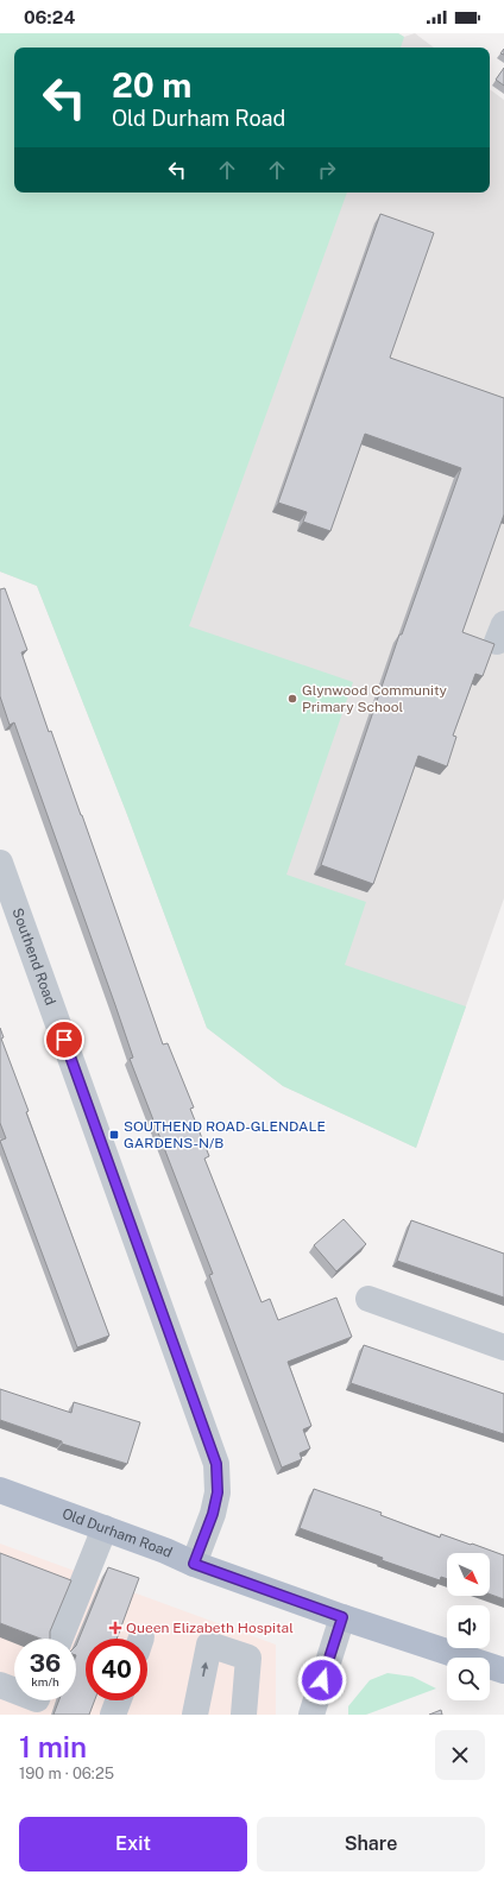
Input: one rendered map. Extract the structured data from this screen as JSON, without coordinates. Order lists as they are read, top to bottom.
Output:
{
  "streets": {
    "main road": ["Old Durham Road"],
    "street": ["Southend Road"]
  },
  "crossings": [
    ["Southend Road", "Old Durham Road"]
  ],
  "places": {
    "other": ["Glynwood Community Primary School"],
    "transit": ["SOUTHEND ROAD-GLENDALE GARDENS-N/B"],
    "health": ["Queen Elizabeth Hospital"]
  },
  "north": "bottom right",
  "page": {
    "status": "06:24",
    "turn": ["20 m", "Old Durham Road"],
    "speed": "36 km/h",
    "limit": "40",
    "heading": ["1 min", "190 m · 06:25"],
    "buttons": ["Exit", "Share"]
  }
}
